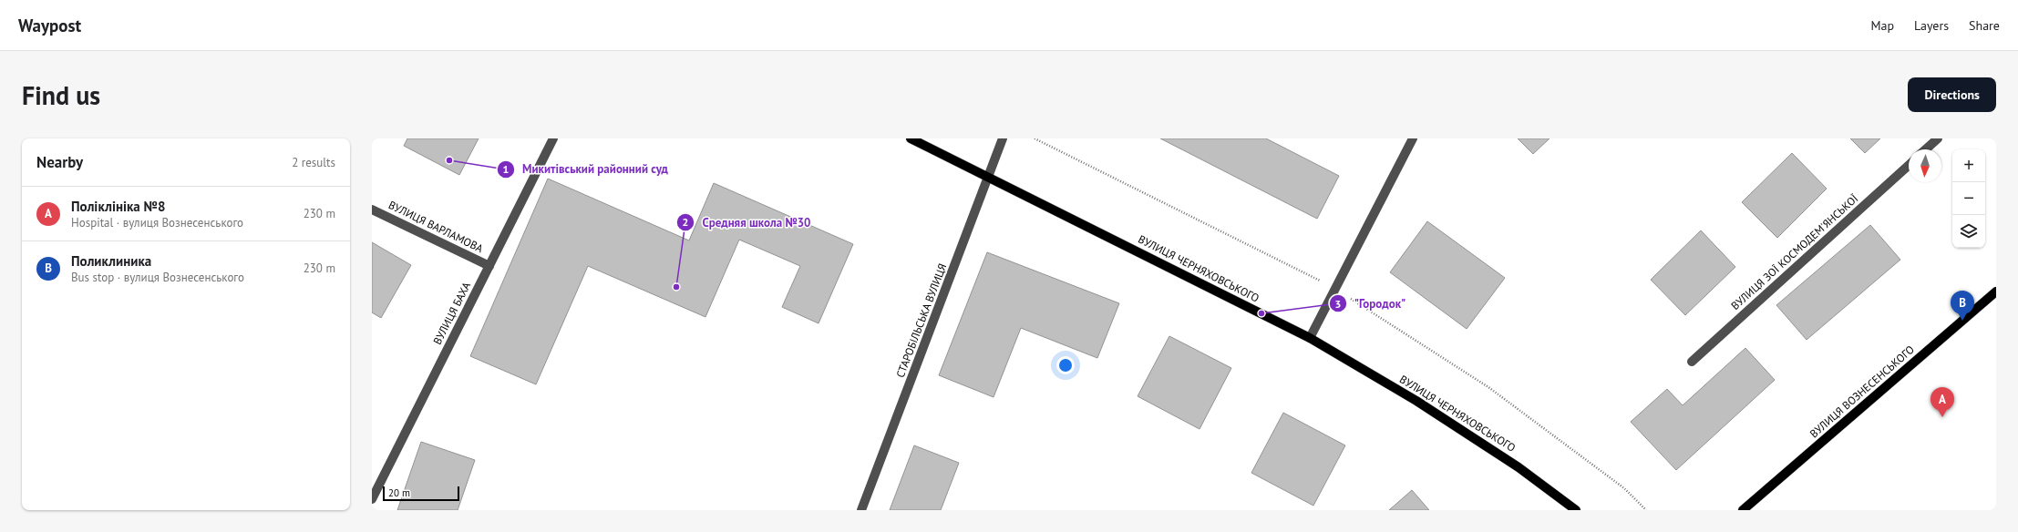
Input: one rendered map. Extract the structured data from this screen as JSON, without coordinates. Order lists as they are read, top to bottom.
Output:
{
  "streets": {
    "main road": ["ВУЛИЦЯ ЧЕРНЯХОВСЬКОГО", "ВУЛИЦЯ ВОЗНЕСЕНСЬКОГО"],
    "street": [
      "ВУЛИЦЯ ВАРЛАМОВА",
      "ВУЛИЦЯ ЗОЇ КОСМОДЕМ'ЯНСЬКОЇ",
      "ВУЛИЦЯ БАХА",
      "СТАРОБІЛЬСЬКА ВУЛИЦЯ"
    ]
  },
  "crossings": [
    ["ВУЛИЦЯ ВАРЛАМОВА", "ВУЛИЦЯ БАХА"],
    ["ВУЛИЦЯ ЧЕРНЯХОВСЬКОГО", "СТАРОБІЛЬСЬКА ВУЛИЦЯ"]
  ],
  "places": ["Микитівський районний суд", "Средняя школа №30", "\"Городок\""],
  "scale_bar": "20 m",
  "north": "bottom",
  "page": {
    "header": "Waypost",
    "nav": ["Map", "Layers", "Share"],
    "buttons": "Directions",
    "title": "Find us",
    "heading": ["Nearby", "2 results"],
    "map_buttons": ["+", "−"],
    "list": [
      {
        "mark": "A",
        "name": "Поліклініка №8",
        "note": "Hospital · вулиця Вознесенського",
        "value": "230 m"
      },
      {
        "mark": "B",
        "name": "Поликлиника",
        "note": "Bus stop · вулиця Вознесенського",
        "value": "230 m"
      }
    ],
    "pins": ["B", "A"],
    "scale": "20 m"
  }
}
